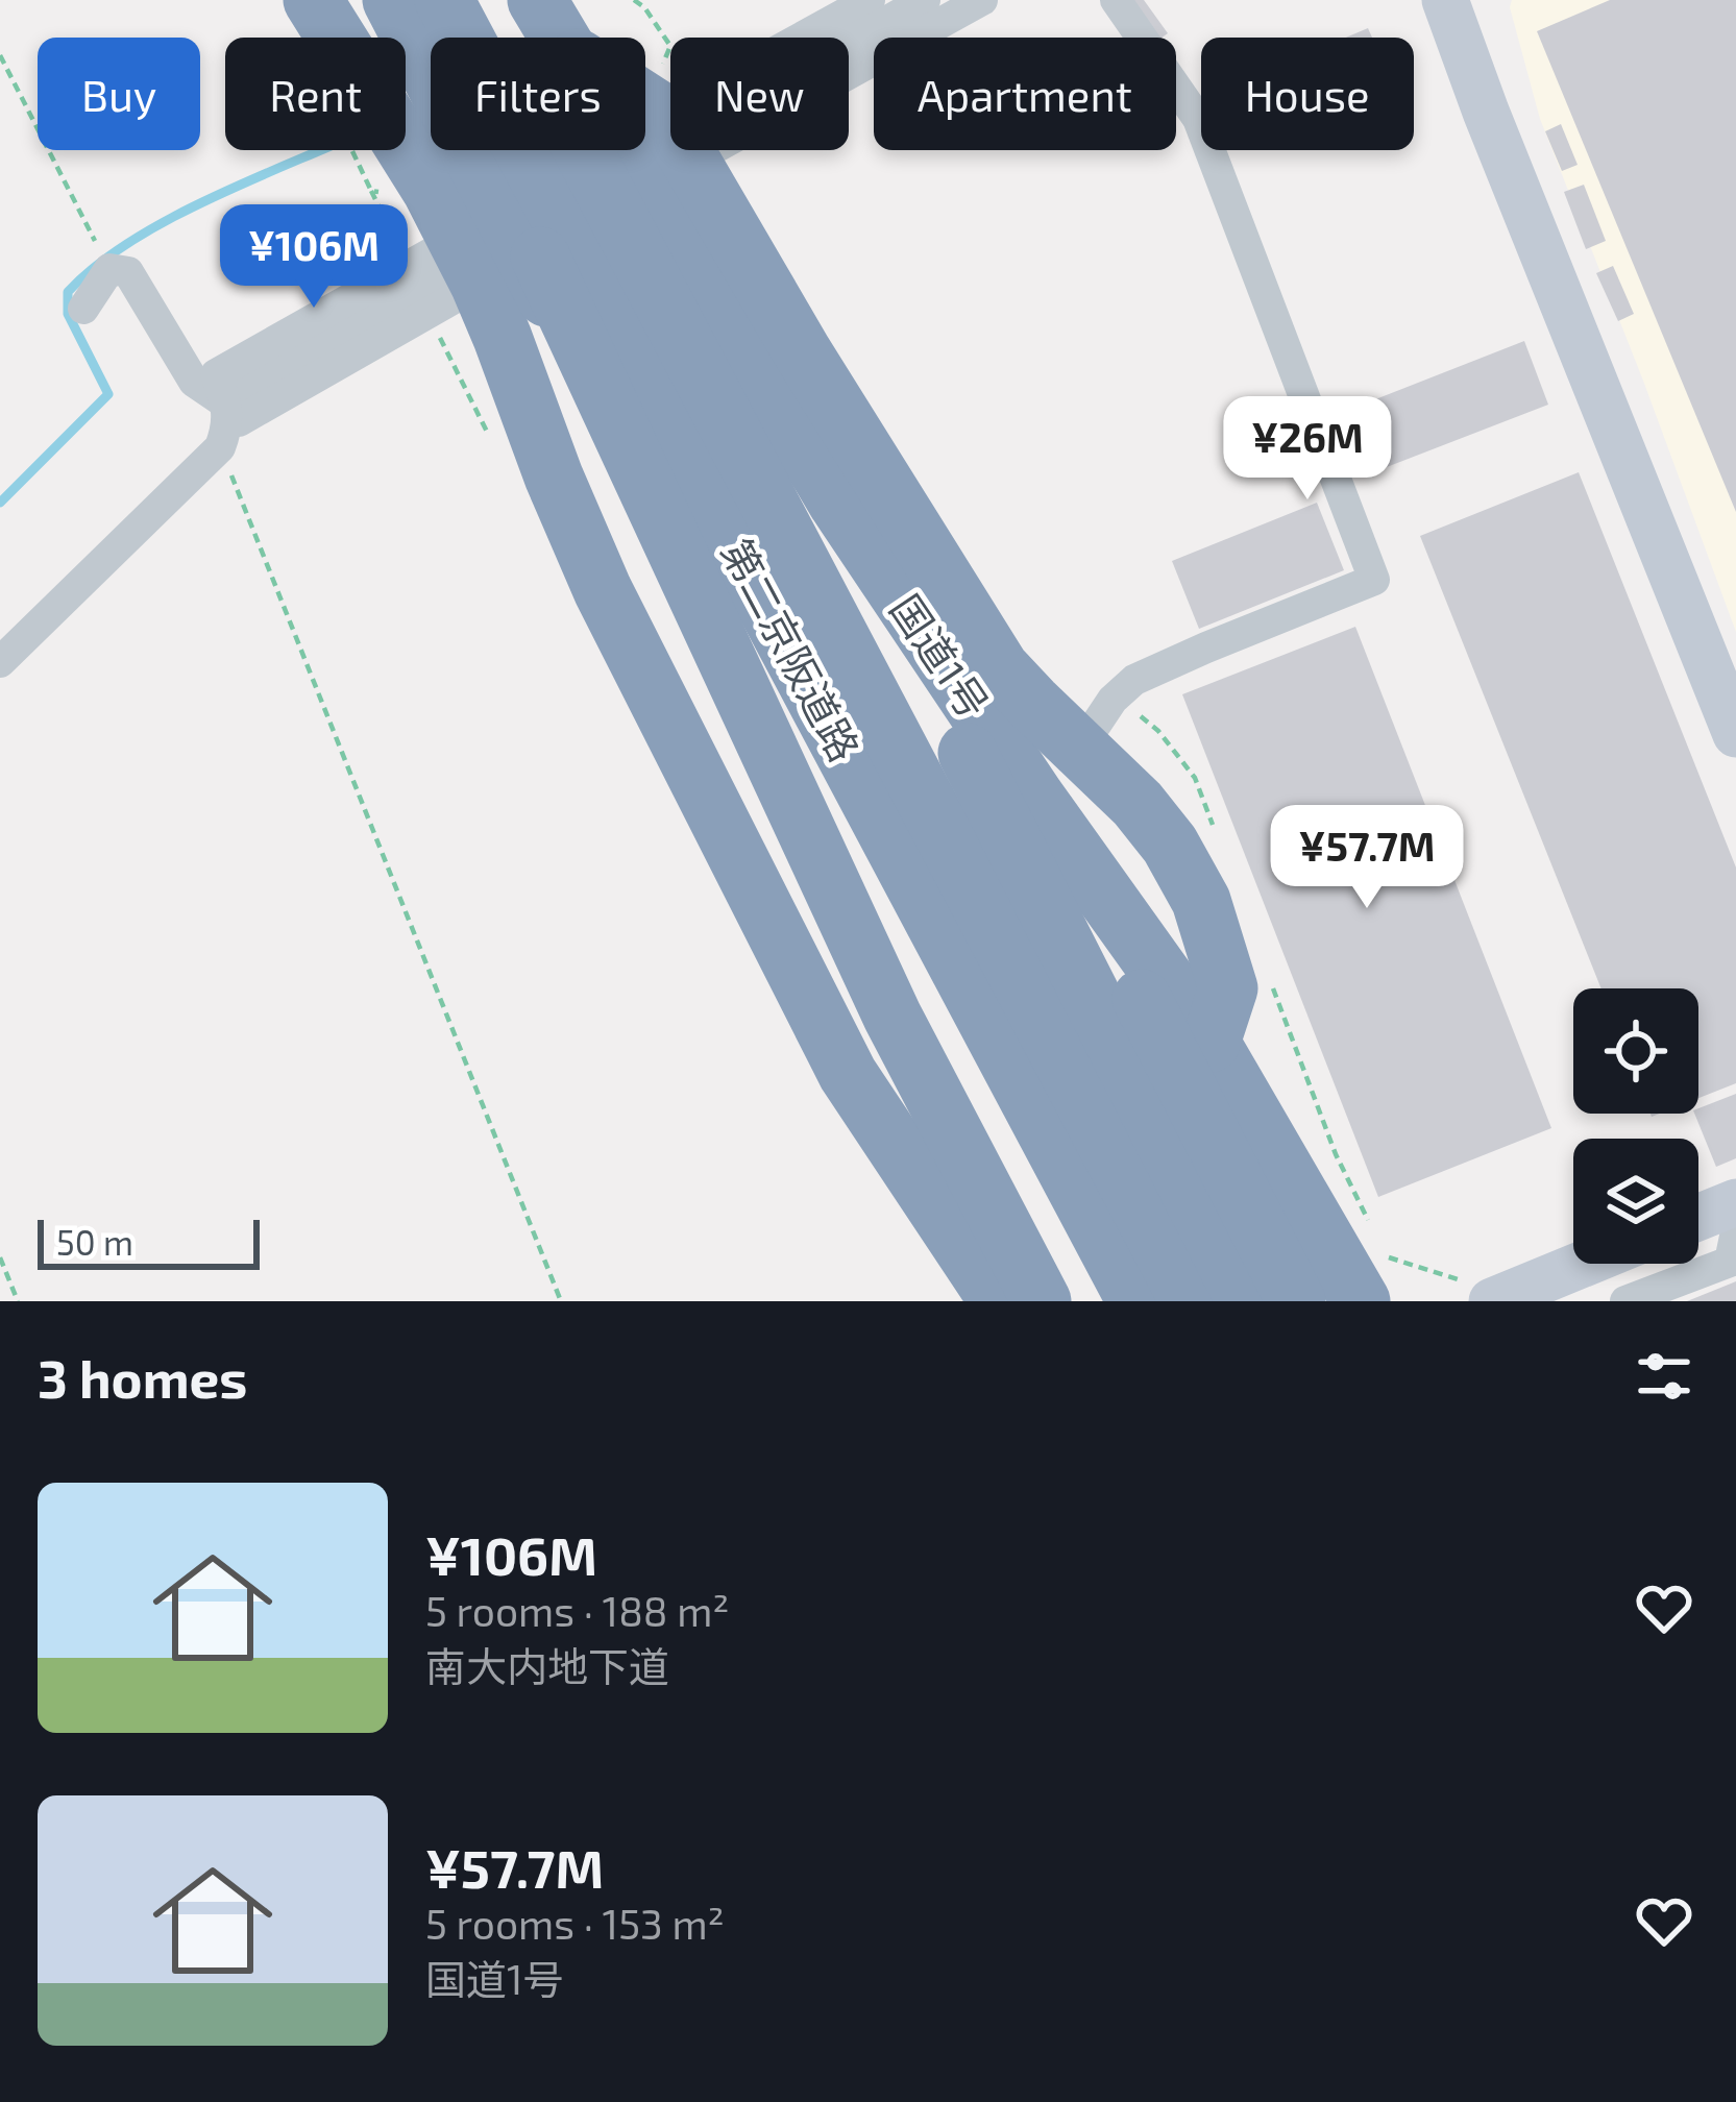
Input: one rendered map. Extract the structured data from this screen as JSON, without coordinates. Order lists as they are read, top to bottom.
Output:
{
  "streets": {
    "highway": ["第二京阪道路", "国道1号"]
  },
  "scale_bar": "50 m",
  "page": {
    "chip": [
      "Buy",
      "Rent",
      "Filters",
      "New",
      "Apartment",
      "House"
    ],
    "price": ["¥106M", "¥26M", "¥57.7M"],
    "scale": "50 m",
    "heading": "3 homes",
    "list": [
      {
        "name": "¥106M",
        "note": "5 rooms · 188 m² · 南大内地下道"
      },
      {
        "name": "¥57.7M",
        "note": "5 rooms · 153 m² · 国道1号"
      }
    ]
  }
}
